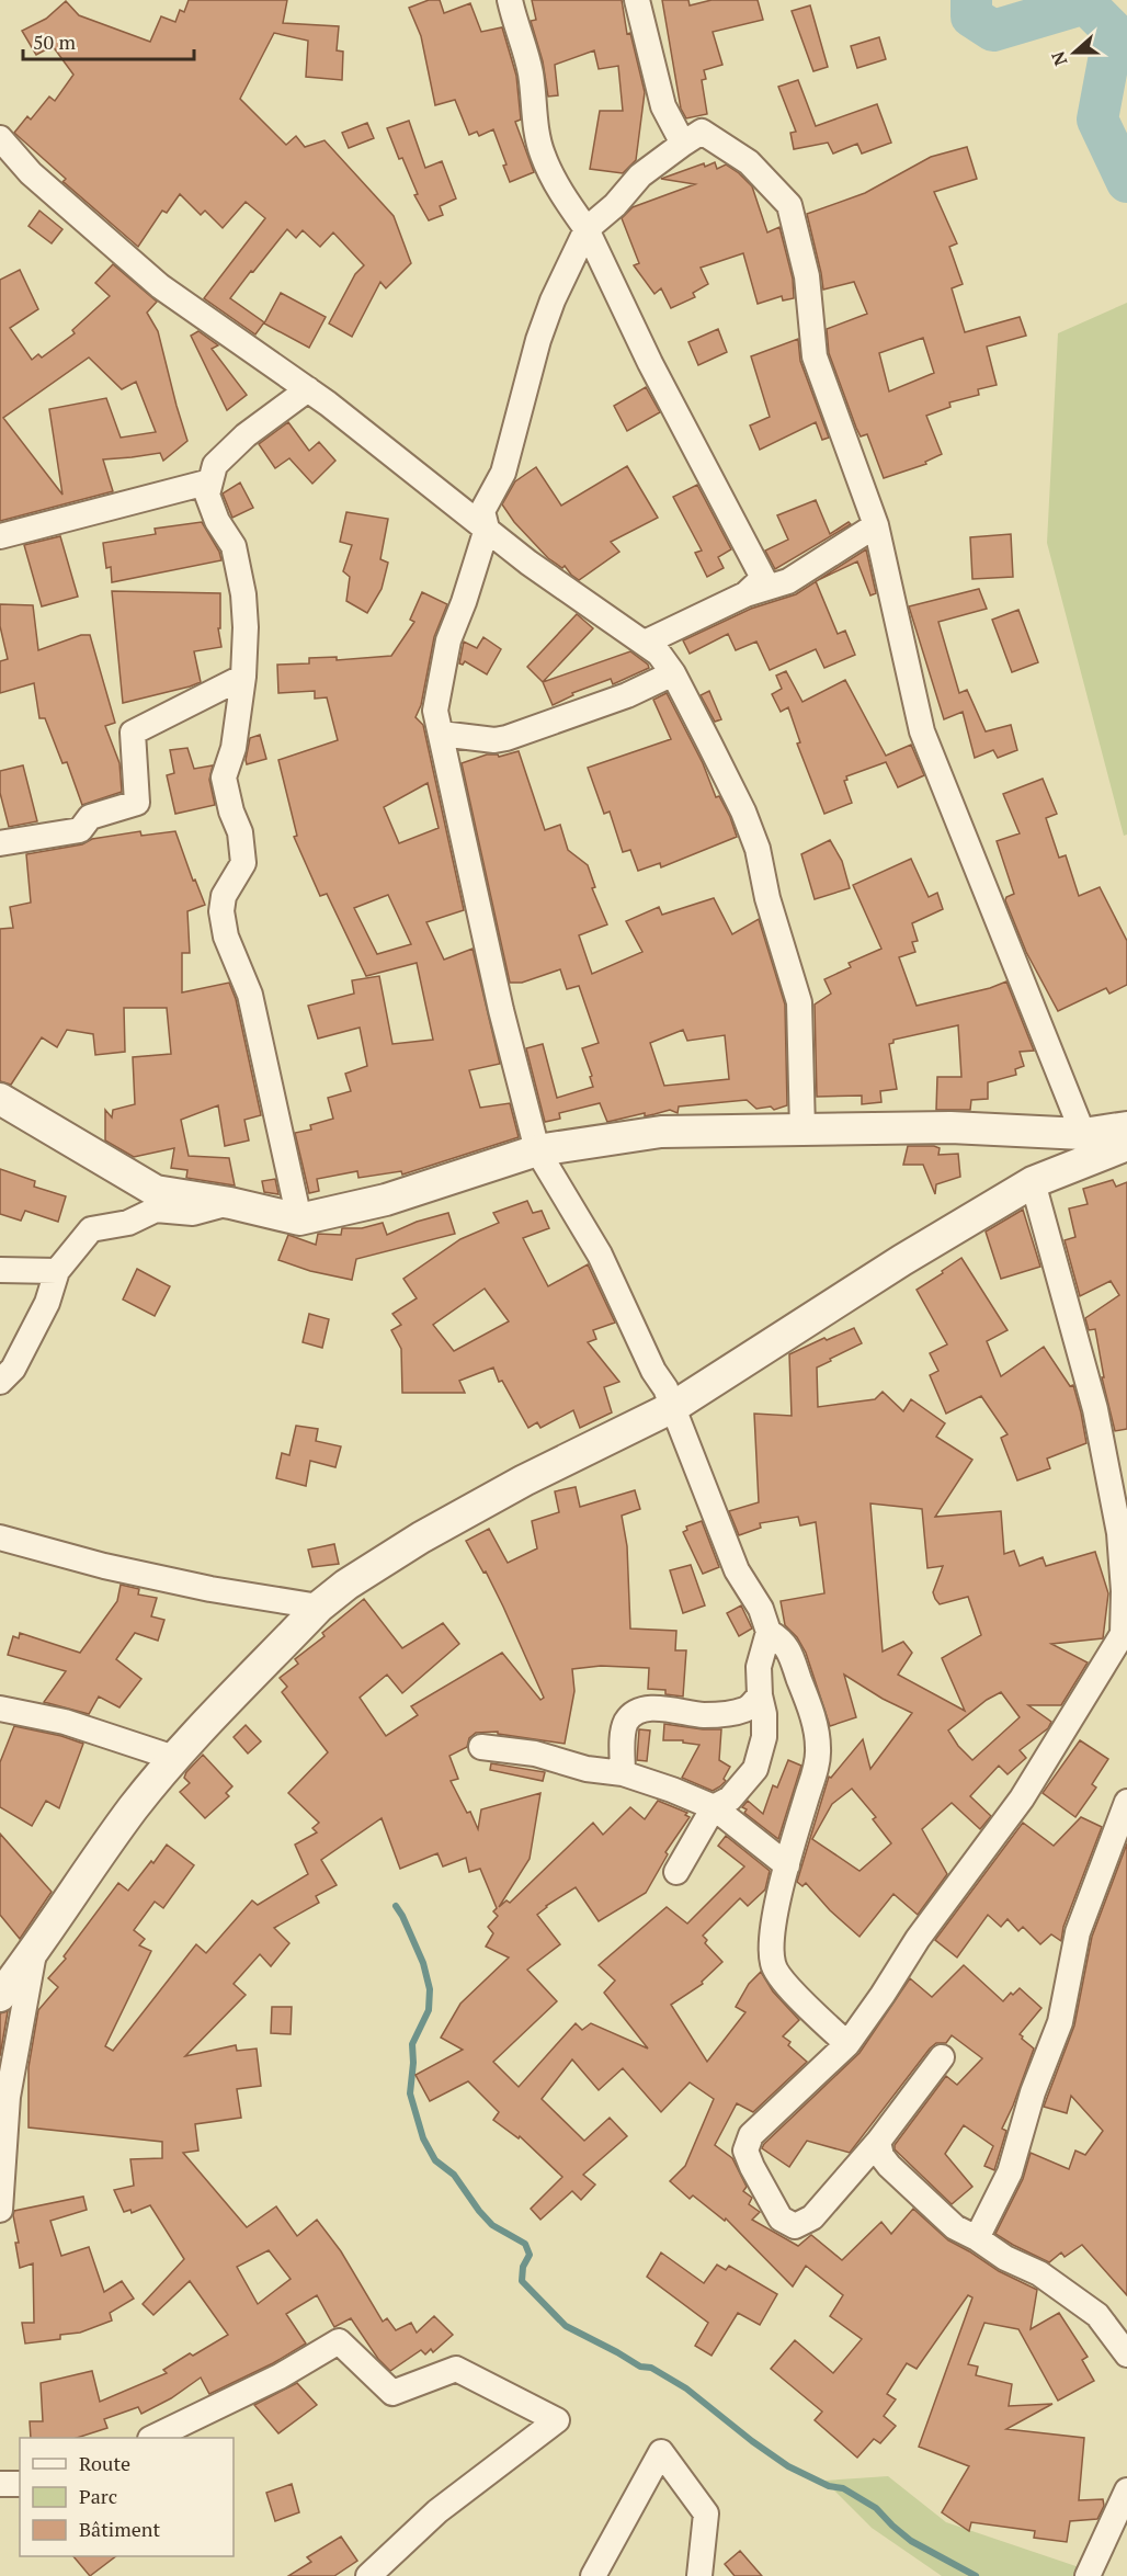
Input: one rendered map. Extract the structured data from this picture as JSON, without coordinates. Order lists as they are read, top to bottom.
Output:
{
  "legend": ["Route", "Parc", "Bâtiment"],
  "scale_bar": "50 m",
  "north": "left"
}
